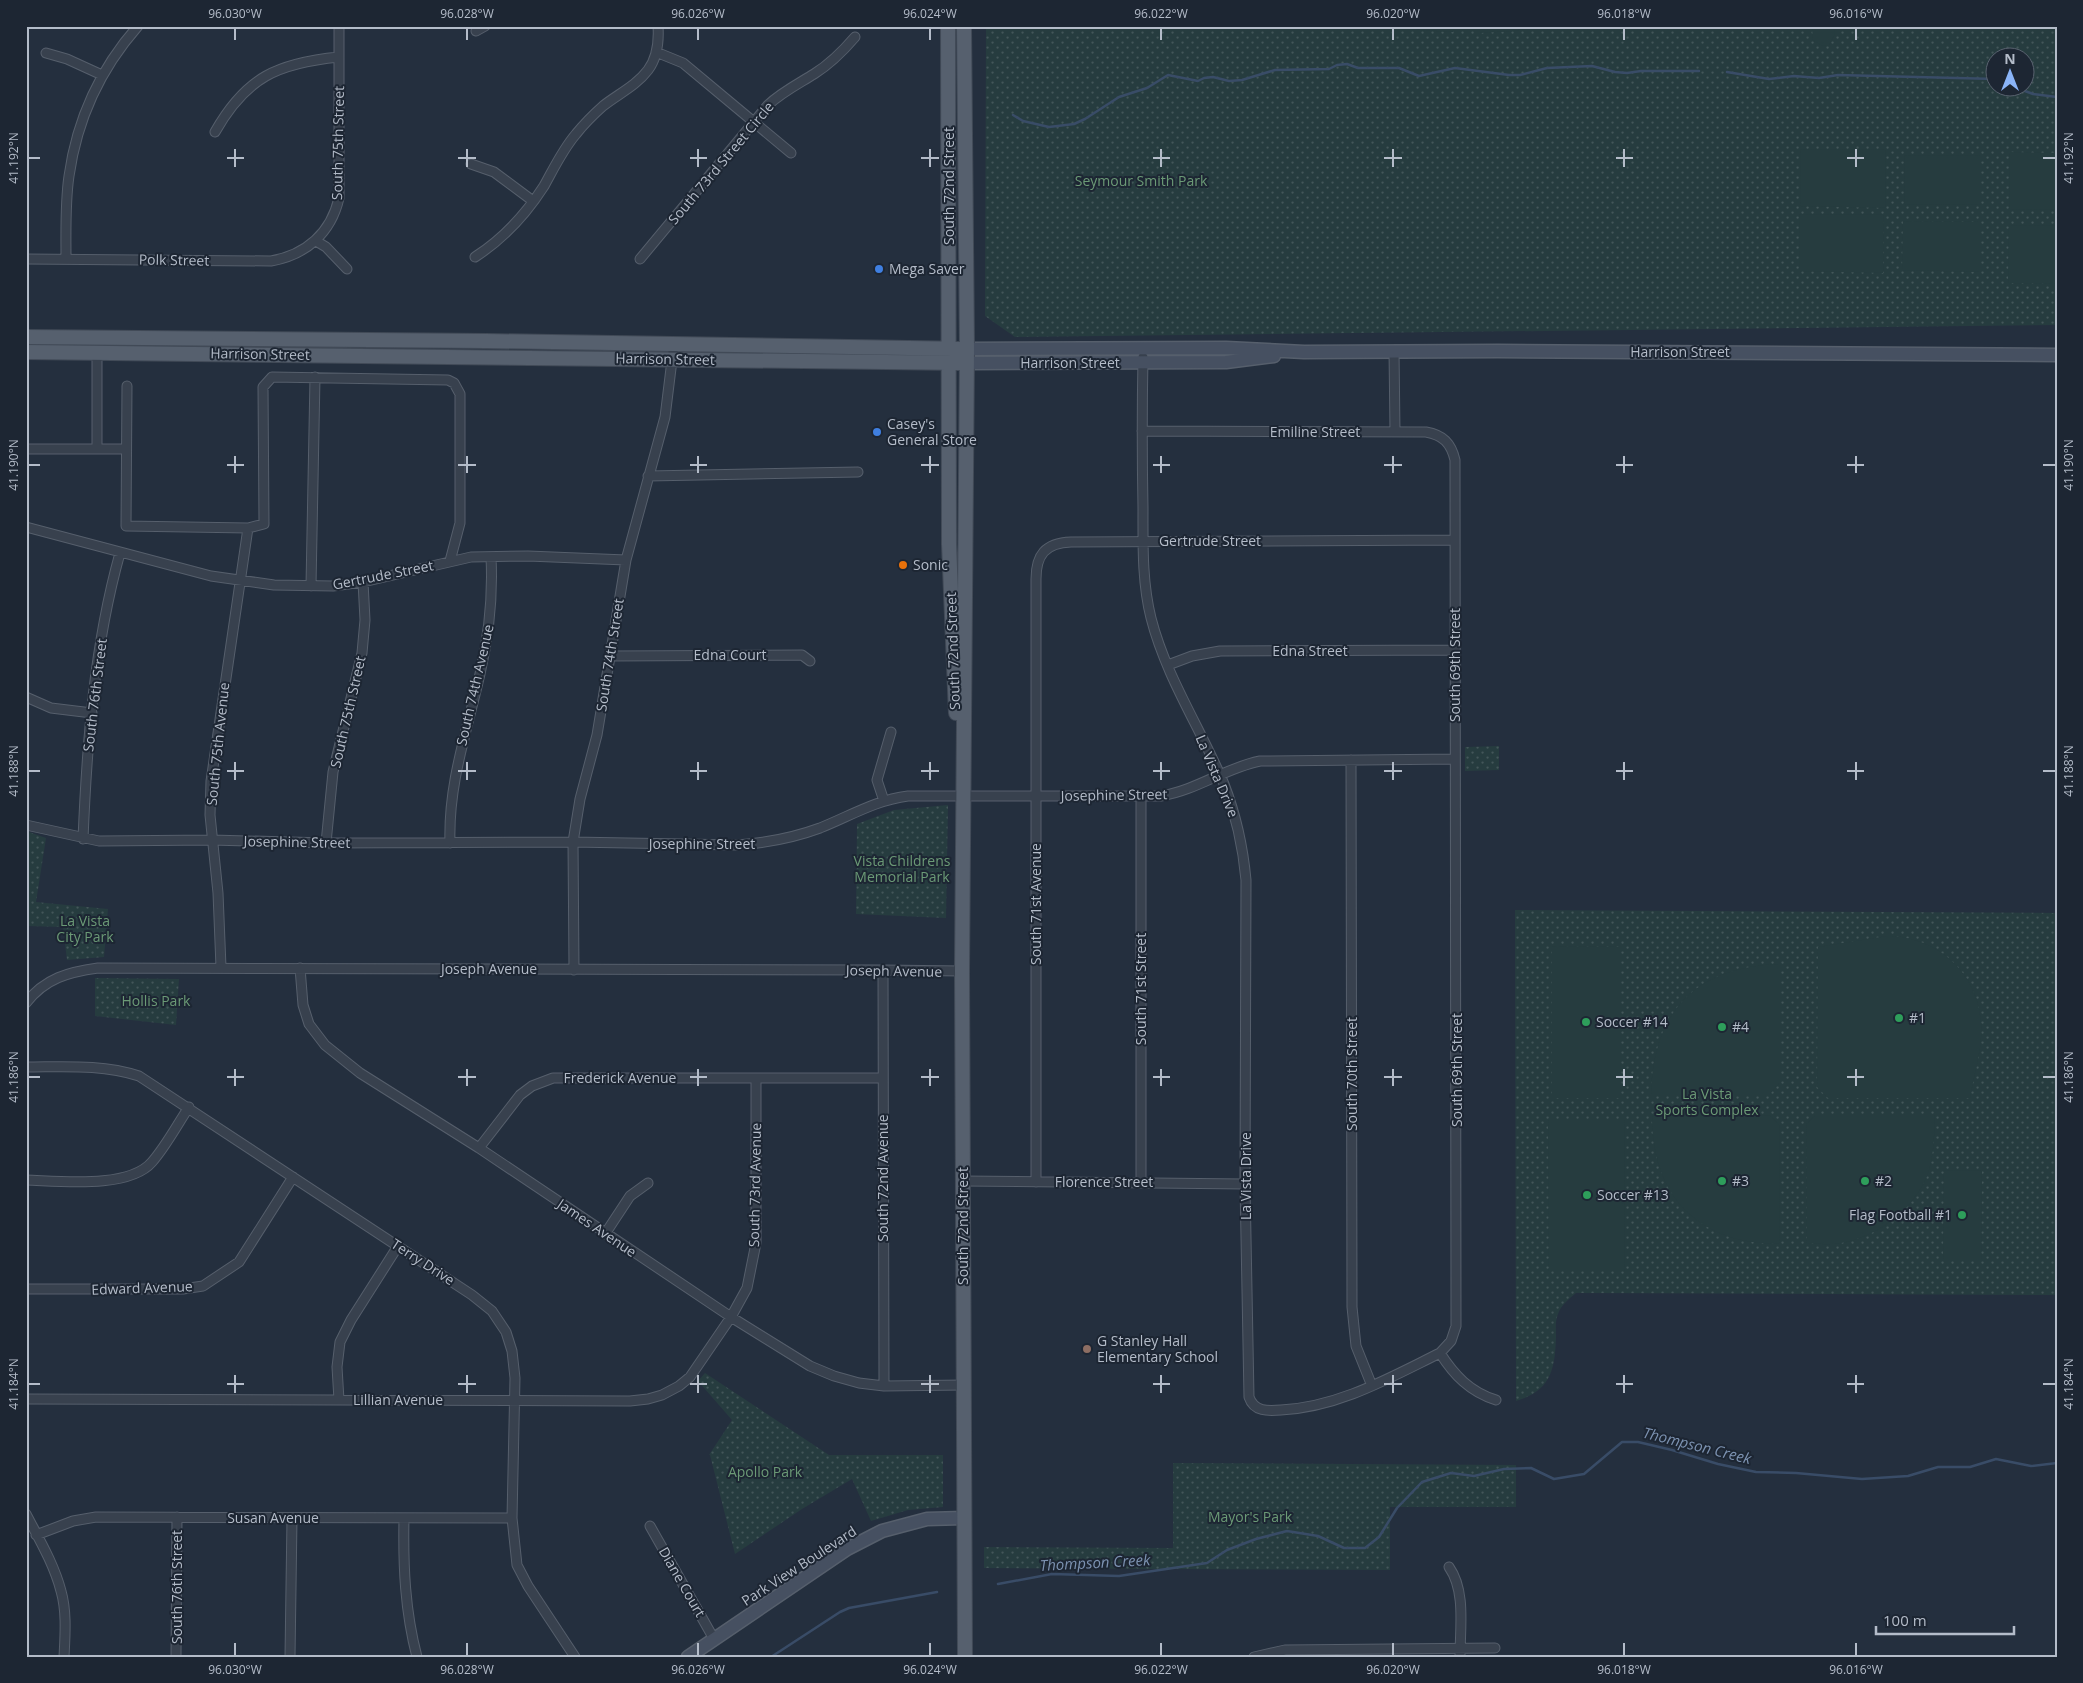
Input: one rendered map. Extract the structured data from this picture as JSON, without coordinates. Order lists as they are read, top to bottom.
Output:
{
  "streets": {
    "main road": ["South 72nd Street", "Harrison Street", "Park View Boulevard"],
    "street": [
      "South 75th Street",
      "South 73rd Street Circle",
      "Polk Street",
      "Emiline Street",
      "Gertrude Street",
      "Edna Street",
      "South 74th Street",
      "Edna Court",
      "South 69th Street",
      "South 74th Avenue",
      "South 76th Street",
      "South 75th Avenue",
      "La Vista Drive",
      "Josephine Street",
      "South 71st Avenue",
      "Joseph Avenue",
      "South 71st Street",
      "South 70th Street",
      "Frederick Avenue",
      "South 72nd Avenue",
      "Florence Street",
      "South 73rd Avenue",
      "James Avenue",
      "Terry Drive",
      "Edward Avenue",
      "Lillian Avenue",
      "Susan Avenue",
      "Diane Court"
    ]
  },
  "crossings": [
    ["South 75th Street", "Polk Street"],
    ["South 75th Street", "Gertrude Street"],
    ["South 75th Street", "Josephine Street"],
    ["South 72nd Street", "Harrison Street"],
    ["South 72nd Street", "Josephine Street"],
    ["South 72nd Street", "Joseph Avenue"],
    ["South 72nd Street", "Florence Street"],
    ["South 72nd Street", "James Avenue"],
    ["South 72nd Street", "Park View Boulevard"],
    ["Harrison Street", "South 74th Street"],
    ["Harrison Street", "La Vista Drive"],
    ["Emiline Street", "South 69th Street"],
    ["Emiline Street", "La Vista Drive"],
    ["Gertrude Street", "South 74th Street"],
    ["Gertrude Street", "South 69th Street"],
    ["Gertrude Street", "South 74th Avenue"],
    ["Gertrude Street", "South 76th Street"],
    ["Gertrude Street", "South 75th Avenue"],
    ["Gertrude Street", "La Vista Drive"],
    ["Gertrude Street", "South 71st Avenue"],
    ["Edna Street", "South 69th Street"],
    ["Edna Street", "La Vista Drive"],
    ["South 74th Street", "Edna Court"],
    ["South 74th Street", "Josephine Street"],
    ["South 74th Street", "Joseph Avenue"],
    ["South 69th Street", "La Vista Drive"],
    ["South 69th Street", "Josephine Street"],
    ["South 69th Street", "South 70th Street"],
    ["South 74th Avenue", "Josephine Street"],
    ["South 76th Street", "Josephine Street"],
    ["South 76th Street", "Susan Avenue"],
    ["South 75th Avenue", "Josephine Street"],
    ["South 75th Avenue", "Joseph Avenue"],
    ["La Vista Drive", "Josephine Street"],
    ["La Vista Drive", "Florence Street"],
    ["Josephine Street", "South 71st Avenue"],
    ["Josephine Street", "South 71st Street"],
    ["Josephine Street", "South 70th Street"],
    ["South 71st Avenue", "Florence Street"],
    ["Joseph Avenue", "South 72nd Avenue"],
    ["Joseph Avenue", "James Avenue"],
    ["South 71st Street", "Florence Street"],
    ["Frederick Avenue", "South 72nd Avenue"],
    ["Frederick Avenue", "South 73rd Avenue"],
    ["Frederick Avenue", "James Avenue"],
    ["South 72nd Avenue", "James Avenue"],
    ["South 73rd Avenue", "James Avenue"],
    ["South 73rd Avenue", "Lillian Avenue"],
    ["James Avenue", "Lillian Avenue"],
    ["Terry Drive", "Edward Avenue"],
    ["Terry Drive", "Lillian Avenue"],
    ["Terry Drive", "Susan Avenue"],
    ["Park View Boulevard", "Diane Court"]
  ],
  "water": ["Thompson Creek"],
  "parks": [
    "Seymour Smith Park",
    "Vista Childrens Memorial Park",
    "La Vista City Park",
    "Hollis Park",
    "La Vista Sports Complex",
    "Apollo Park",
    "Mayor's Park"
  ],
  "places": [
    "Mega Saver",
    "Casey's General Store",
    "Sonic",
    "#1",
    "Soccer #14",
    "#4",
    "#3",
    "#2",
    "Soccer #13",
    "Flag Football #1",
    "G Stanley Hall Elementary School"
  ],
  "scale_bar": "100 m",
  "north": "top",
  "coordinates": [
    "96.030°W",
    "96.028°W",
    "96.026°W",
    "96.024°W",
    "96.022°W",
    "96.020°W",
    "96.018°W",
    "96.016°W",
    "41.192°N",
    "41.190°N",
    "41.188°N",
    "41.186°N",
    "41.184°N"
  ]
}
